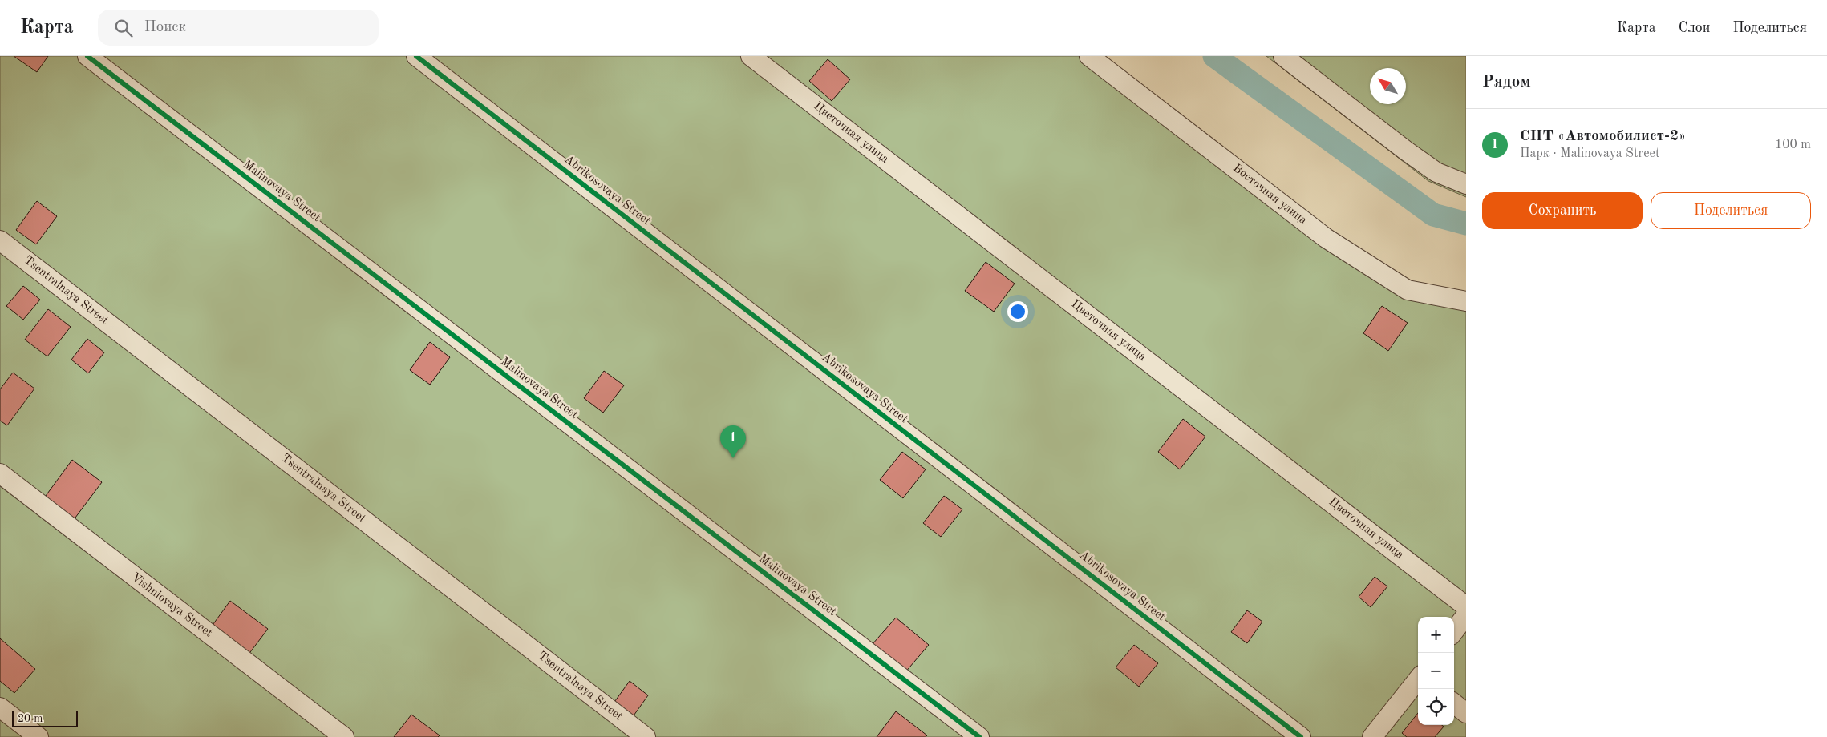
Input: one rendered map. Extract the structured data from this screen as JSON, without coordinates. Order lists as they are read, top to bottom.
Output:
{
  "streets": {
    "street": [
      "Цветочная улица",
      "Abrikosovaya Street",
      "Malinovaya Street",
      "Восточная улица",
      "Tsentralnaya Street",
      "Vishniovaya Street"
    ]
  },
  "scale_bar": "20 m",
  "north": "top left",
  "page": {
    "header": "Карта",
    "search": "Поиск",
    "nav": ["Карта", "Слои", "Поделиться"],
    "heading": "Рядом",
    "list": [
      {
        "mark": "1",
        "name": "СНТ «Автомобилист-2»",
        "note": "Парк · Malinovaya Street",
        "value": "100 m"
      }
    ],
    "buttons": ["Сохранить", "Поделиться"],
    "pins": "1",
    "map_buttons": ["+", "−"],
    "scale": "20 m"
  }
}
